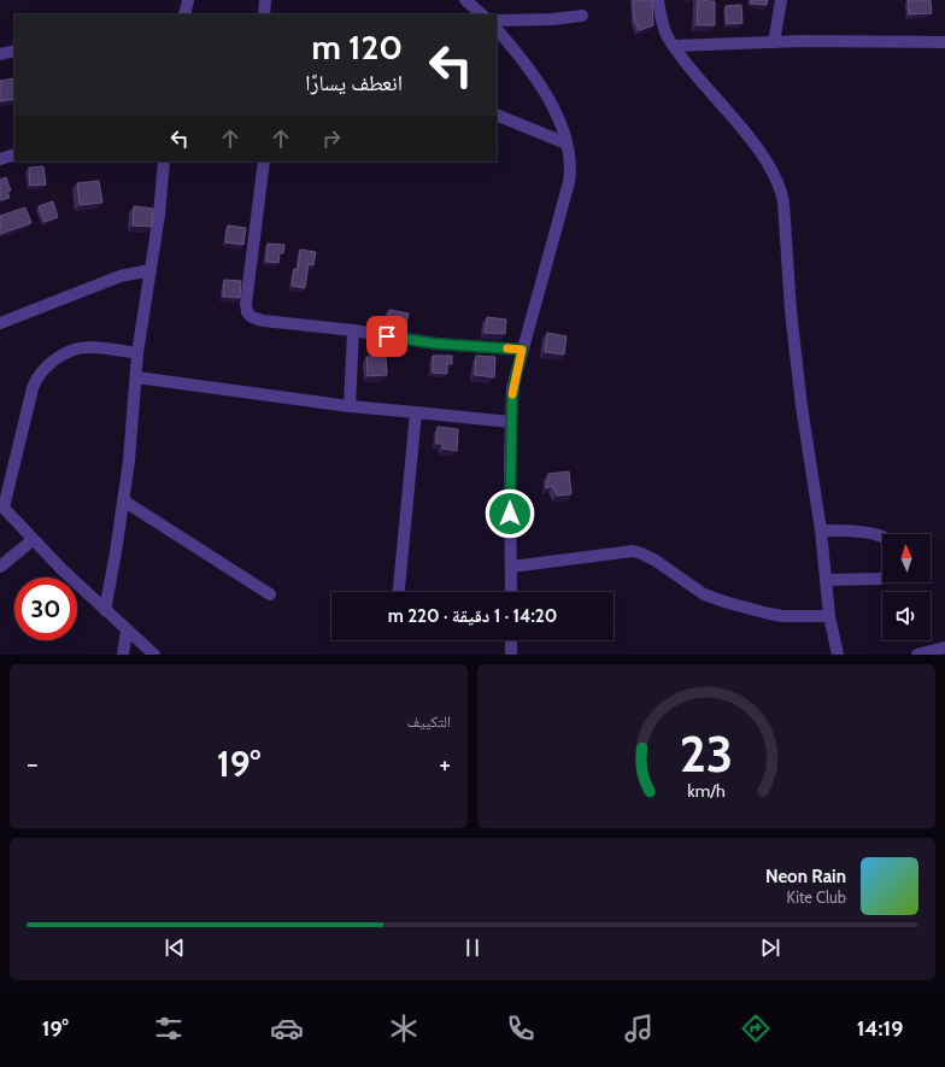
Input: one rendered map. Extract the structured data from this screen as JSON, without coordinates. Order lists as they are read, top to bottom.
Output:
{
  "north": "top",
  "page": {
    "turn": ["120 m", "انعطف يسارًا"],
    "limit": "30",
    "trip": "14:20 · 1 دقيقة · 220 m",
    "tile": "التكييف",
    "heat": ["−", "19°", "+"],
    "song": ["Neon Rain", "Kite Club"],
    "tabs": ["14:19", "19°"],
    "gauge": ["23", "km/h"]
  }
}
